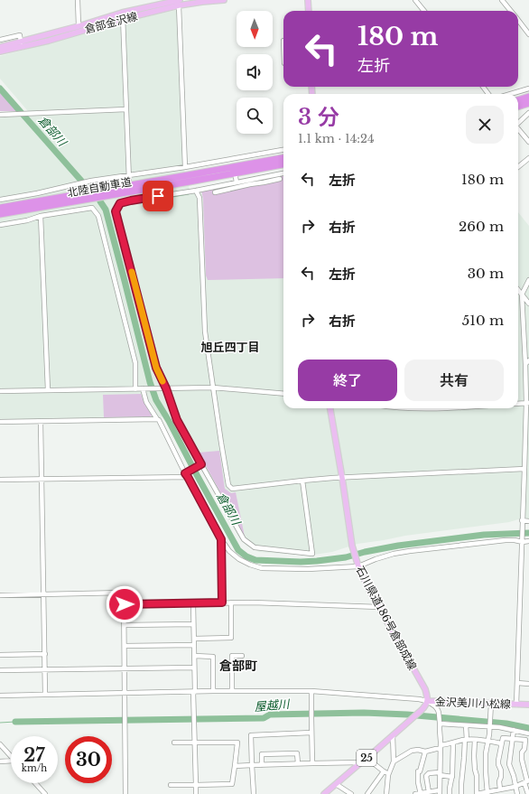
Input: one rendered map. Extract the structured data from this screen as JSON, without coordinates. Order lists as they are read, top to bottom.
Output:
{
  "streets": {
    "highway": ["北陸自動車道"],
    "main road": [
      "倉部金沢線",
      "石川県道186号倉部成線",
      "金沢美川小松線",
      "25"
    ]
  },
  "crossings": [
    ["石川県道186号倉部成線", "金沢美川小松線"]
  ],
  "districts": ["旭丘四丁目", "倉部町"],
  "water": ["倉部川", "屋越川"],
  "north": "bottom",
  "page": {
    "turn": ["180 m", "左折"],
    "heading": ["3 分", "1.1 km · 14:24"],
    "list": [
      {
        "name": "左折",
        "value": "180 m"
      },
      {
        "name": "右折",
        "value": "260 m"
      },
      {
        "name": "左折",
        "value": "30 m"
      },
      {
        "name": "右折",
        "value": "510 m"
      }
    ],
    "buttons": ["終了", "共有"],
    "speed": "27 km/h",
    "limit": "30"
  }
}
